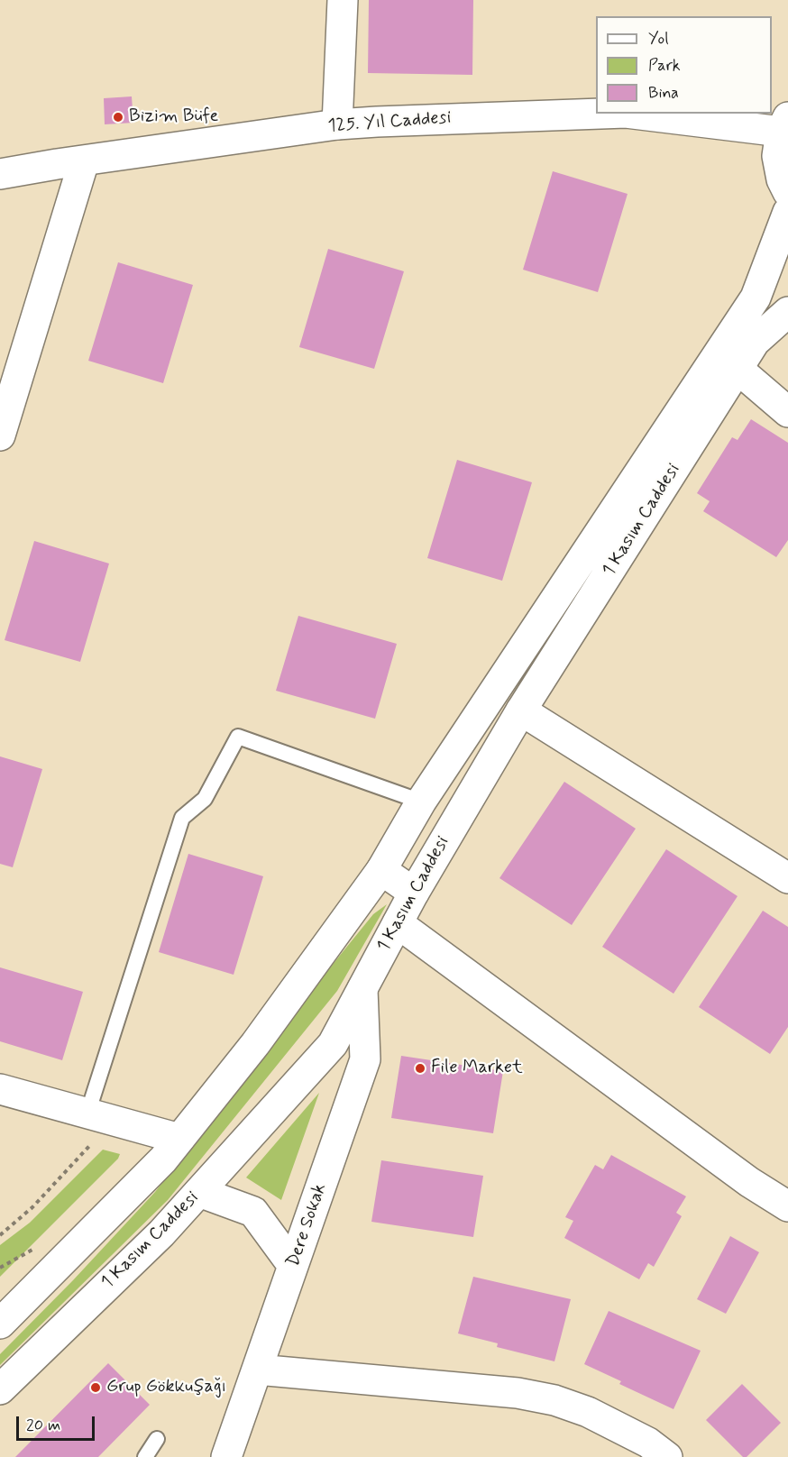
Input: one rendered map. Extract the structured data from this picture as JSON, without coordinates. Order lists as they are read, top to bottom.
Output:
{
  "streets": {
    "street": ["125. Yıl Caddesi", "1 Kasım Caddesi", "Dere Sokak"]
  },
  "crossings": [
    ["1 Kasım Caddesi", "Dere Sokak"]
  ],
  "places": ["Bizim Büfe", "File Market", "Grup Gökkuşağı"],
  "legend": ["Yol", "Park", "Bina"],
  "scale_bar": "20 m"
}
